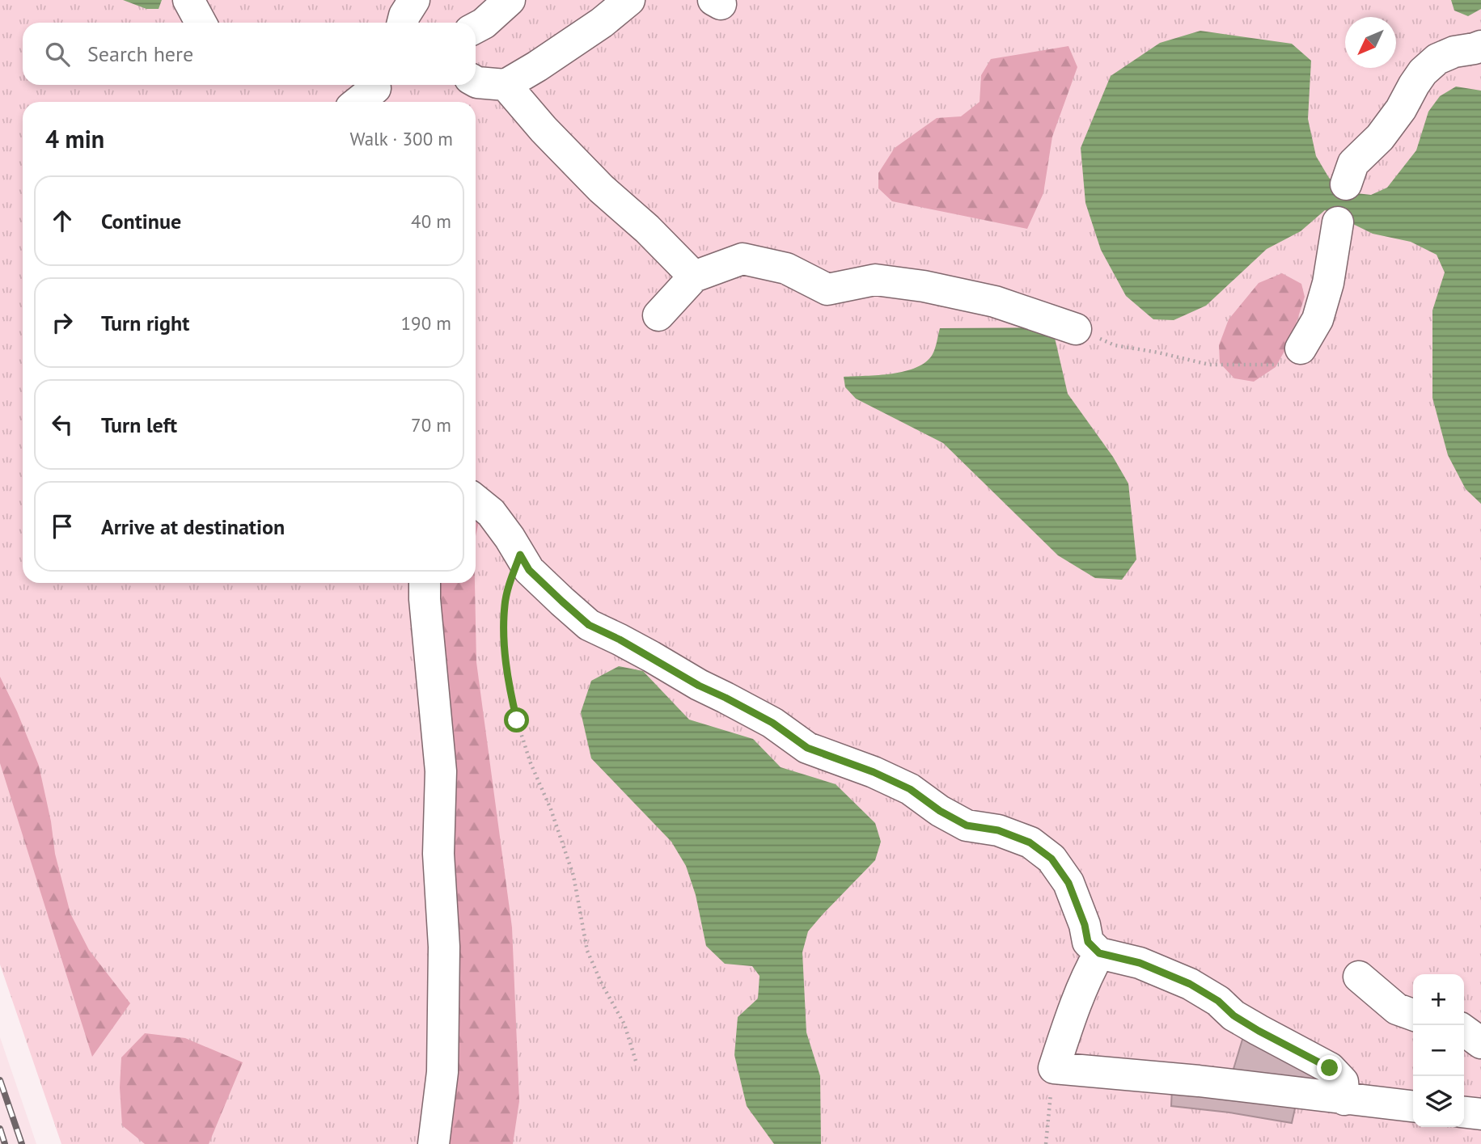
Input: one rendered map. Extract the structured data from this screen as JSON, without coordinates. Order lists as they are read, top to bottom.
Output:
{
  "north": "bottom left",
  "page": {
    "search": "Search here",
    "heading": ["4 min", "Walk · 300 m"],
    "list": [
      ["Continue", "40 m"],
      ["Turn right", "190 m"],
      ["Turn left", "70 m"],
      "Arrive at destination"
    ],
    "map_buttons": ["+", "−"]
  }
}
